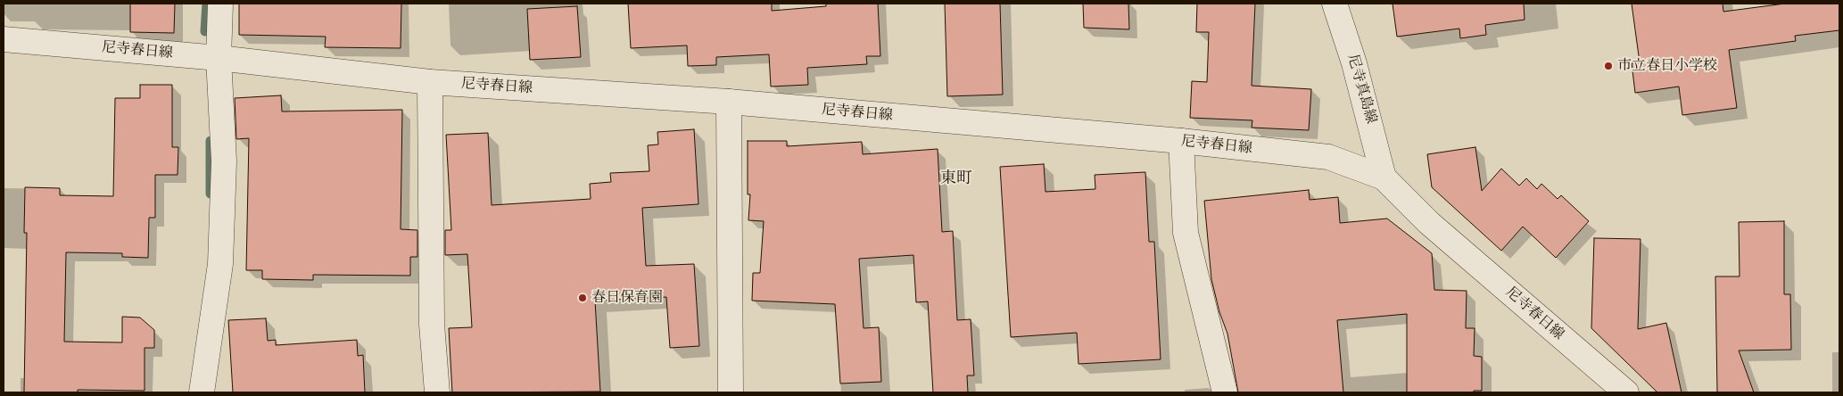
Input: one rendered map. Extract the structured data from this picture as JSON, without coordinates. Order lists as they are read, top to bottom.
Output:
{
  "streets": {
    "street": ["尼寺春日線", "尼寺真島線"]
  },
  "crossings": [
    ["尼寺春日線", "尼寺真島線"]
  ],
  "districts": ["東町"],
  "places": ["市立春日小学校", "春日保育園"]
}
